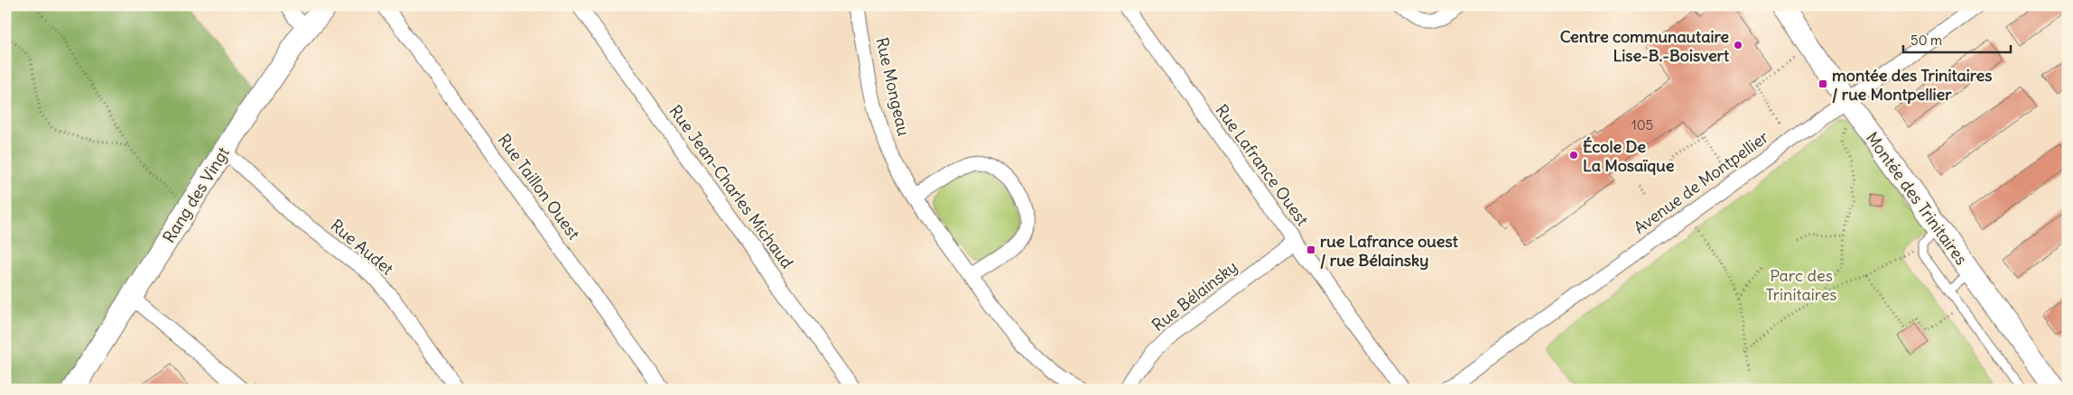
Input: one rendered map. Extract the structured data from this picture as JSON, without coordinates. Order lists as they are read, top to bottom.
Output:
{
  "streets": {
    "street": [
      "Rue Mongeau",
      "Rue Lafrance Ouest",
      "Avenue de Montpellier",
      "Rue Taillon Ouest",
      "Rue Jean-Charles Michaud",
      "Rang des Vingt",
      "Montée des Trinitaires",
      "Rue Audet",
      "Rue Bélainsky"
    ]
  },
  "crossings": [
    ["Rue Lafrance Ouest", "Rue Bélainsky"],
    ["Avenue de Montpellier", "Montée des Trinitaires"],
    ["Rang des Vingt", "Rue Audet"]
  ],
  "parks": ["Parc des Trinitaires"],
  "places": {
    "other": ["Centre communautaire Lise-B.-Boisvert", "École De La Mosaïque"],
    "transit": ["montée des Trinitaires / rue Montpellier", "rue Lafrance ouest / rue Bélainsky"]
  },
  "house_numbers": ["105"],
  "scale_bar": "50 m"
}
